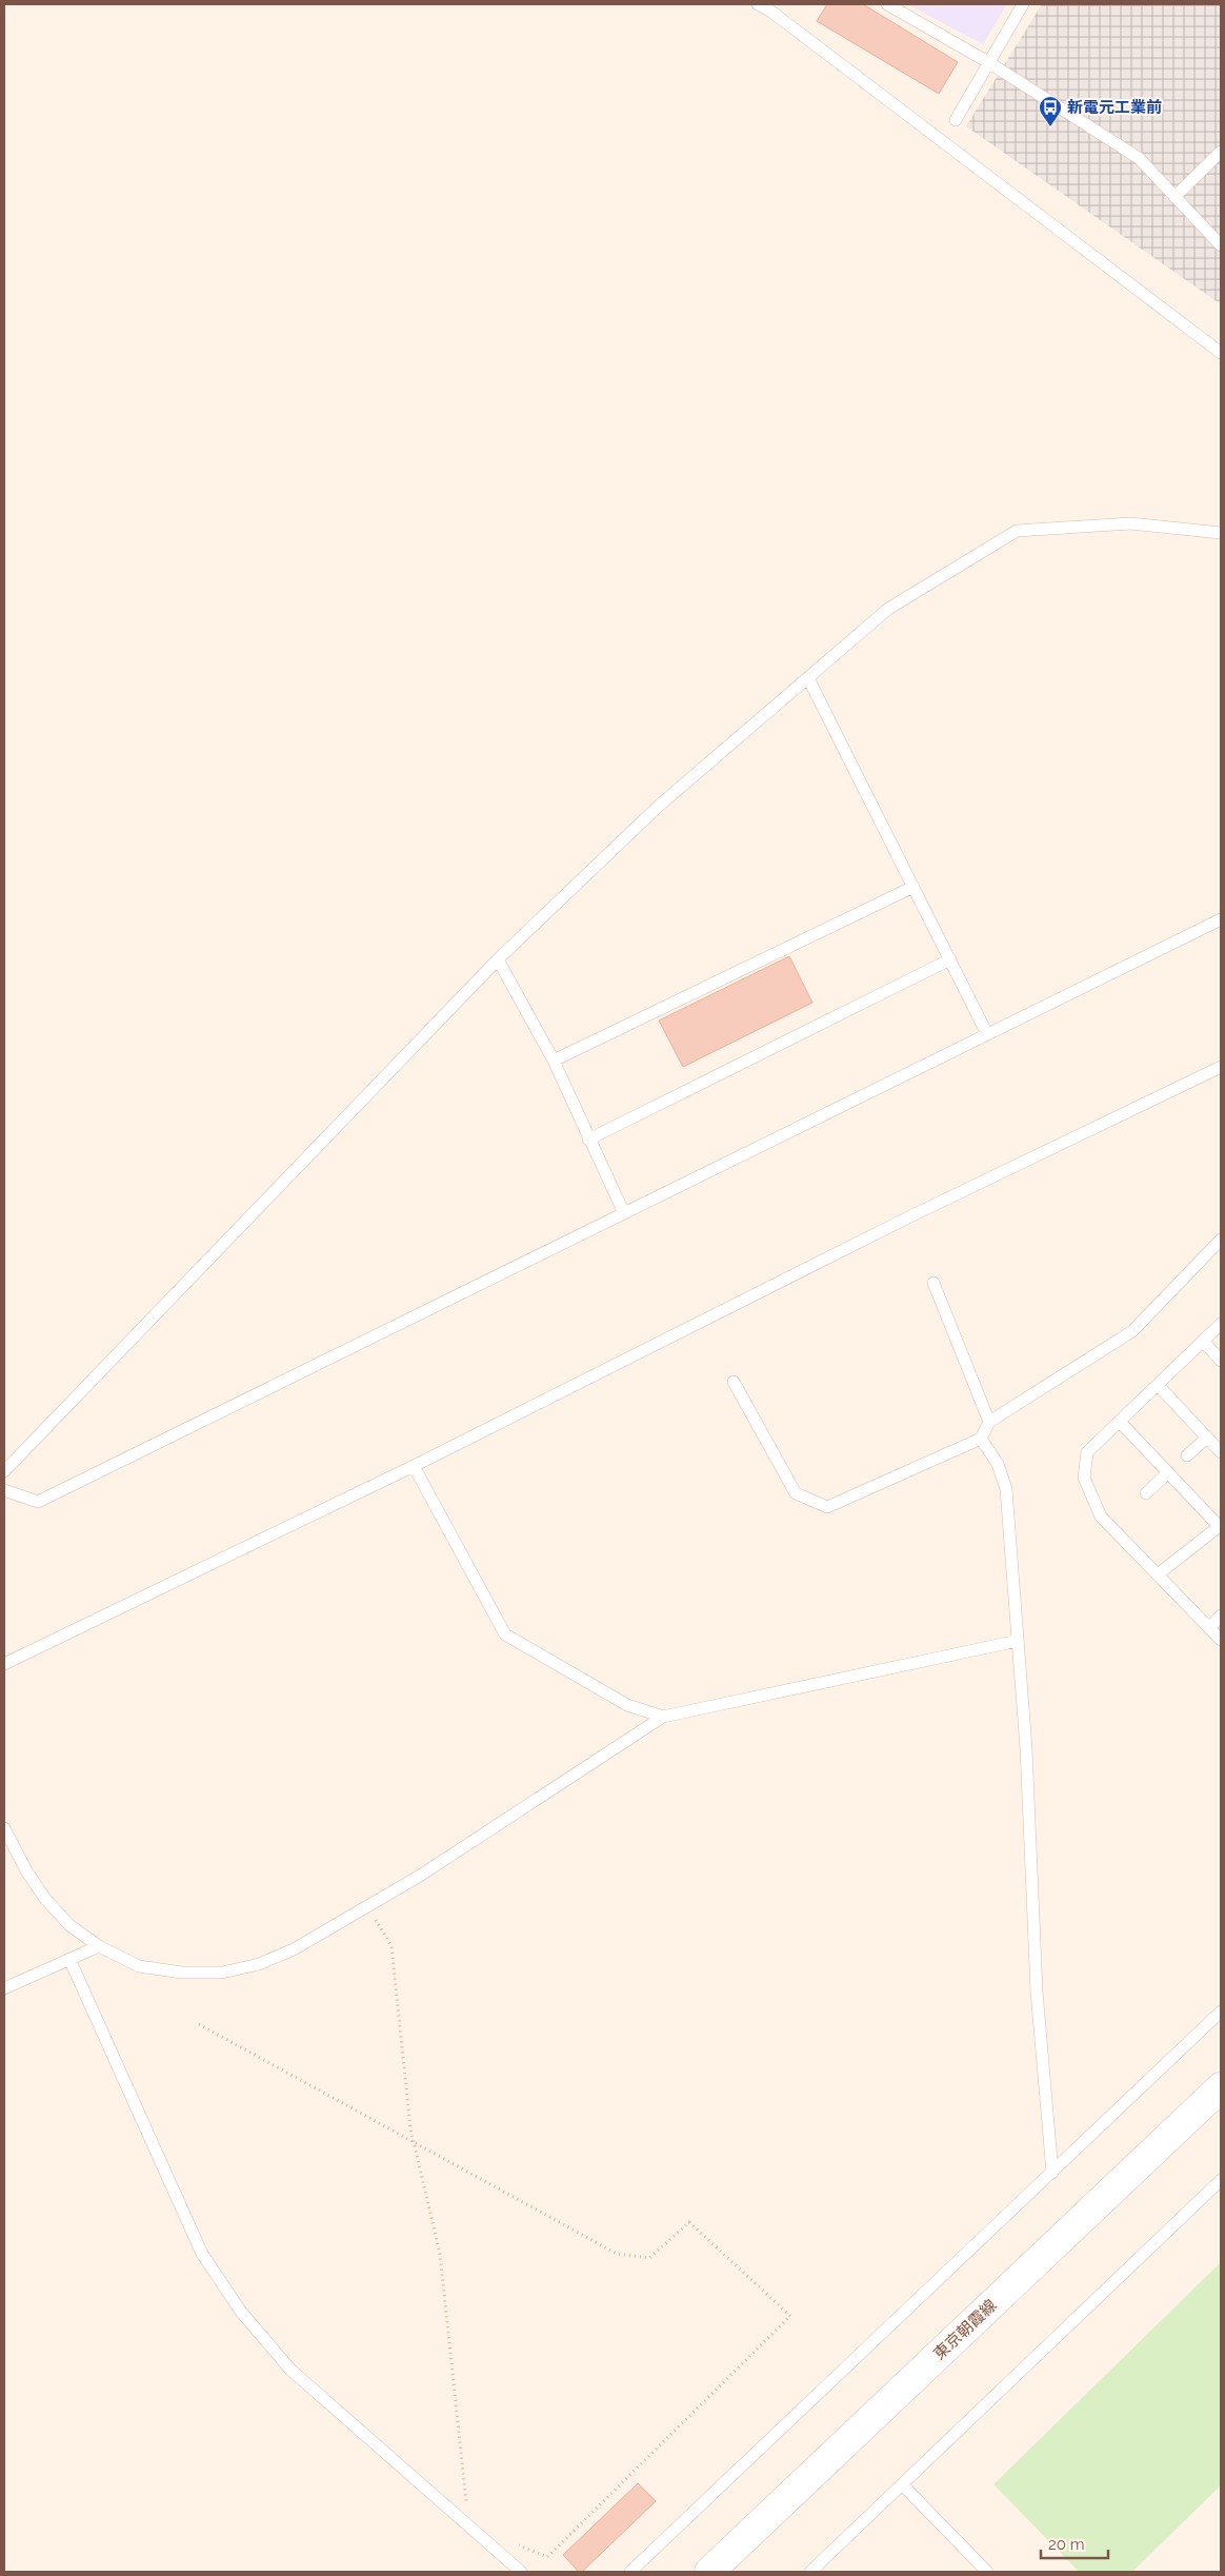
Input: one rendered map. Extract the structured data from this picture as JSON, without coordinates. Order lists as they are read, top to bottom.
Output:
{
  "streets": {
    "main road": ["東京朝霞線"]
  },
  "places": {
    "bus stop": ["新電元工業前"]
  },
  "scale_bar": "20 m"
}
